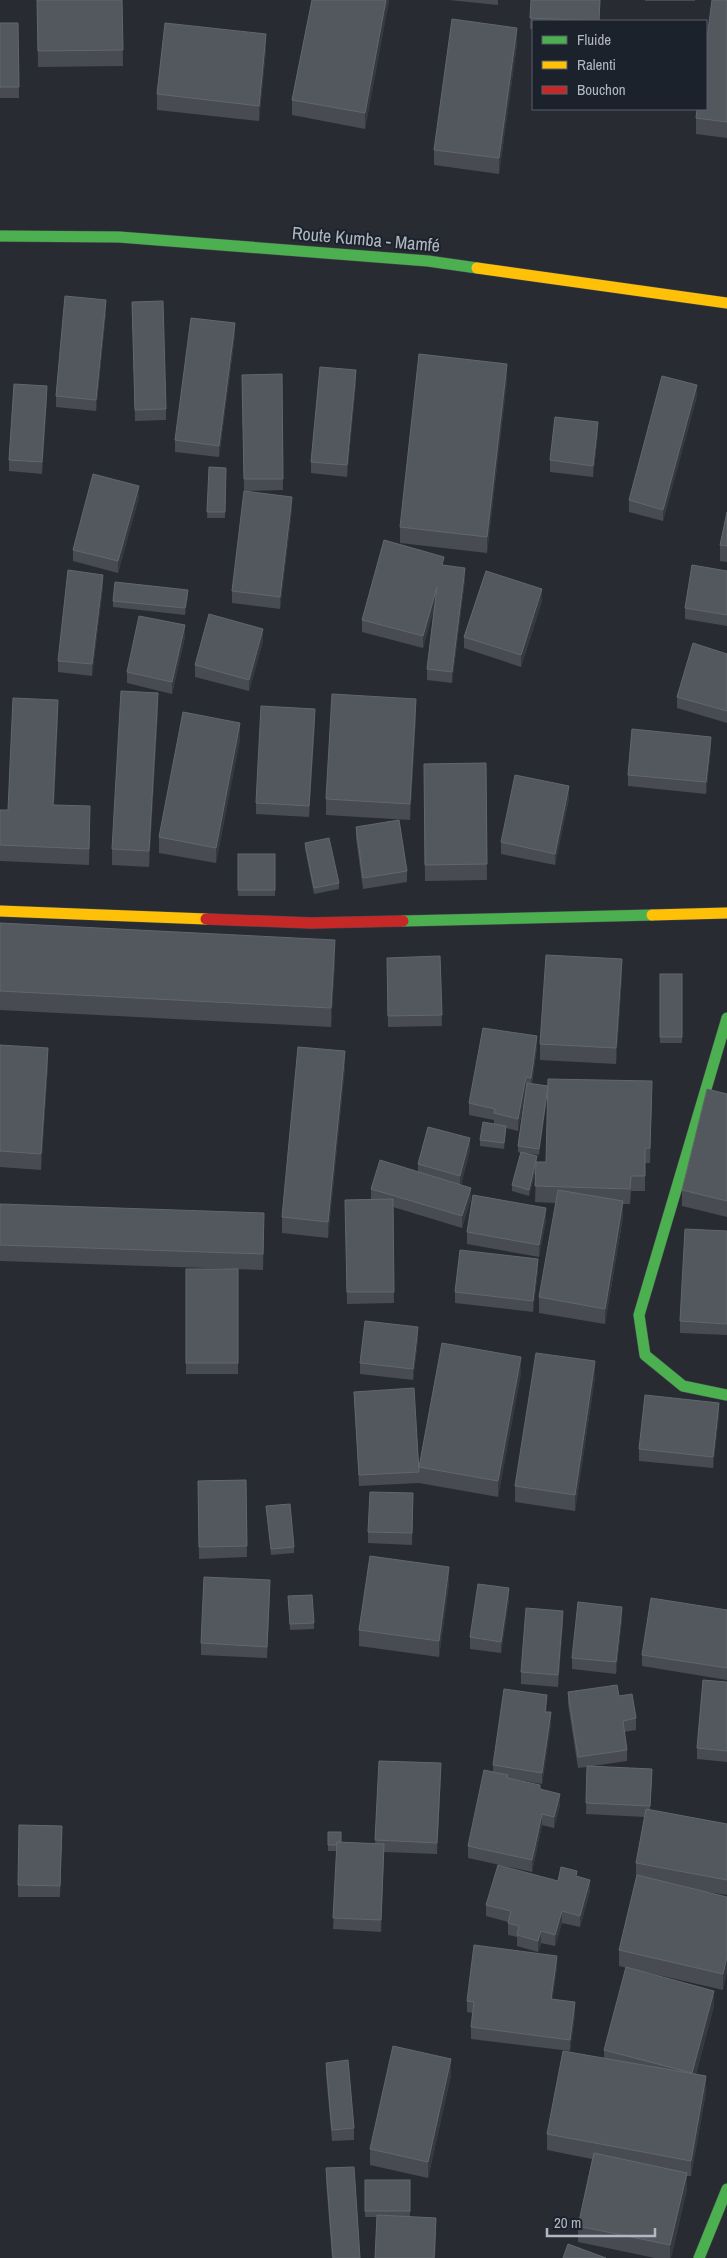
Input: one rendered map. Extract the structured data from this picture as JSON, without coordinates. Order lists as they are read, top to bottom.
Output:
{
  "streets": {
    "main road": ["Route Kumba - Mamfé"]
  },
  "legend": ["Fluide", "Ralenti", "Bouchon"],
  "scale_bar": "20 m"
}
